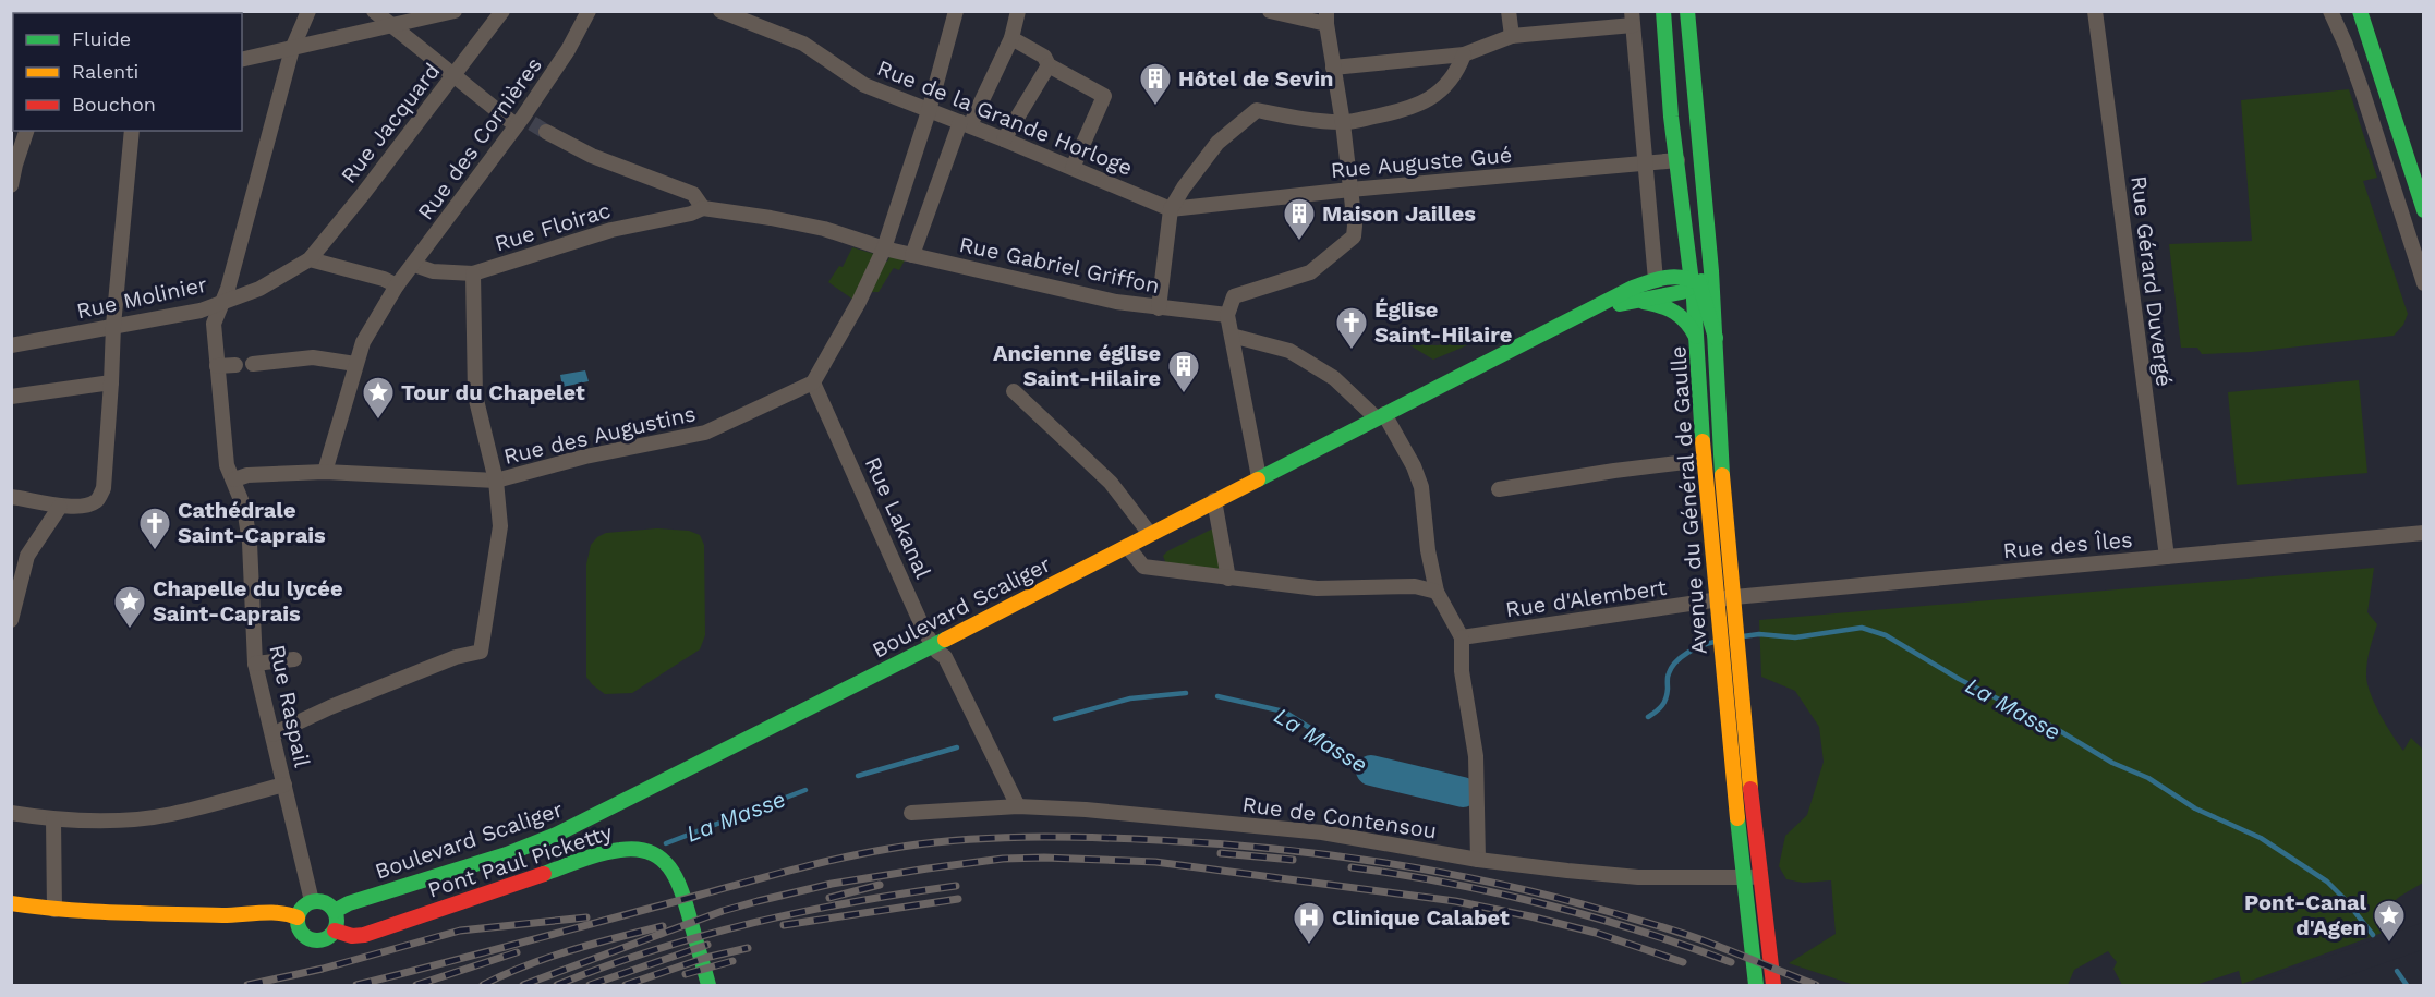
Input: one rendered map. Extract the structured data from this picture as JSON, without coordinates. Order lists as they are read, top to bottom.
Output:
{
  "streets": {
    "street": [
      "Rue de la Grande Horloge",
      "Rue Jacquard",
      "Rue des Cornières",
      "Rue Auguste Gué",
      "Rue Floirac",
      "Rue Gabriel Griffon",
      "Rue Gérard Duvergé",
      "Rue Molinier",
      "Rue des Augustins",
      "Avenue du Général de Gaulle",
      "Rue Lakanal",
      "Rue des Îles",
      "Rue d'Alembert",
      "Boulevard Scaliger",
      "Rue Raspail",
      "Rue de Contensou",
      "Pont Paul Picketty"
    ]
  },
  "crossings": [
    ["Rue de la Grande Horloge", "Rue Auguste Gué"],
    ["Rue Jacquard", "Rue Molinier"],
    ["Rue des Cornières", "Rue Floirac"],
    ["Rue des Cornières", "Rue des Augustins"],
    ["Rue Auguste Gué", "Avenue du Général de Gaulle"],
    ["Rue Floirac", "Rue Gabriel Griffon"],
    ["Rue Gérard Duvergé", "Rue des Îles"],
    ["Rue Molinier", "Rue Raspail"],
    ["Rue des Augustins", "Rue Lakanal"],
    ["Rue des Augustins", "Rue Raspail"],
    ["Avenue du Général de Gaulle", "Rue des Îles"],
    ["Avenue du Général de Gaulle", "Rue d'Alembert"],
    ["Avenue du Général de Gaulle", "Boulevard Scaliger"],
    ["Avenue du Général de Gaulle", "Rue de Contensou"],
    ["Rue Lakanal", "Boulevard Scaliger"],
    ["Rue Lakanal", "Rue de Contensou"],
    ["Rue des Îles", "Rue d'Alembert"],
    ["Boulevard Scaliger", "Rue Raspail"],
    ["Boulevard Scaliger", "Pont Paul Picketty"],
    ["Rue Raspail", "Pont Paul Picketty"]
  ],
  "water": ["La Masse"],
  "places": {
    "building": ["Hôtel de Sevin", "Maison Jailles", "Ancienne église Saint-Hilaire"],
    "church": ["Église Saint-Hilaire", "Cathédrale Saint-Caprais"],
    "place": ["Tour du Chapelet", "Chapelle du lycée Saint-Caprais", "Pont-Canal d'Agen"],
    "hospital": ["Clinique Calabet"]
  },
  "legend": ["Fluide", "Ralenti", "Bouchon"]
}
